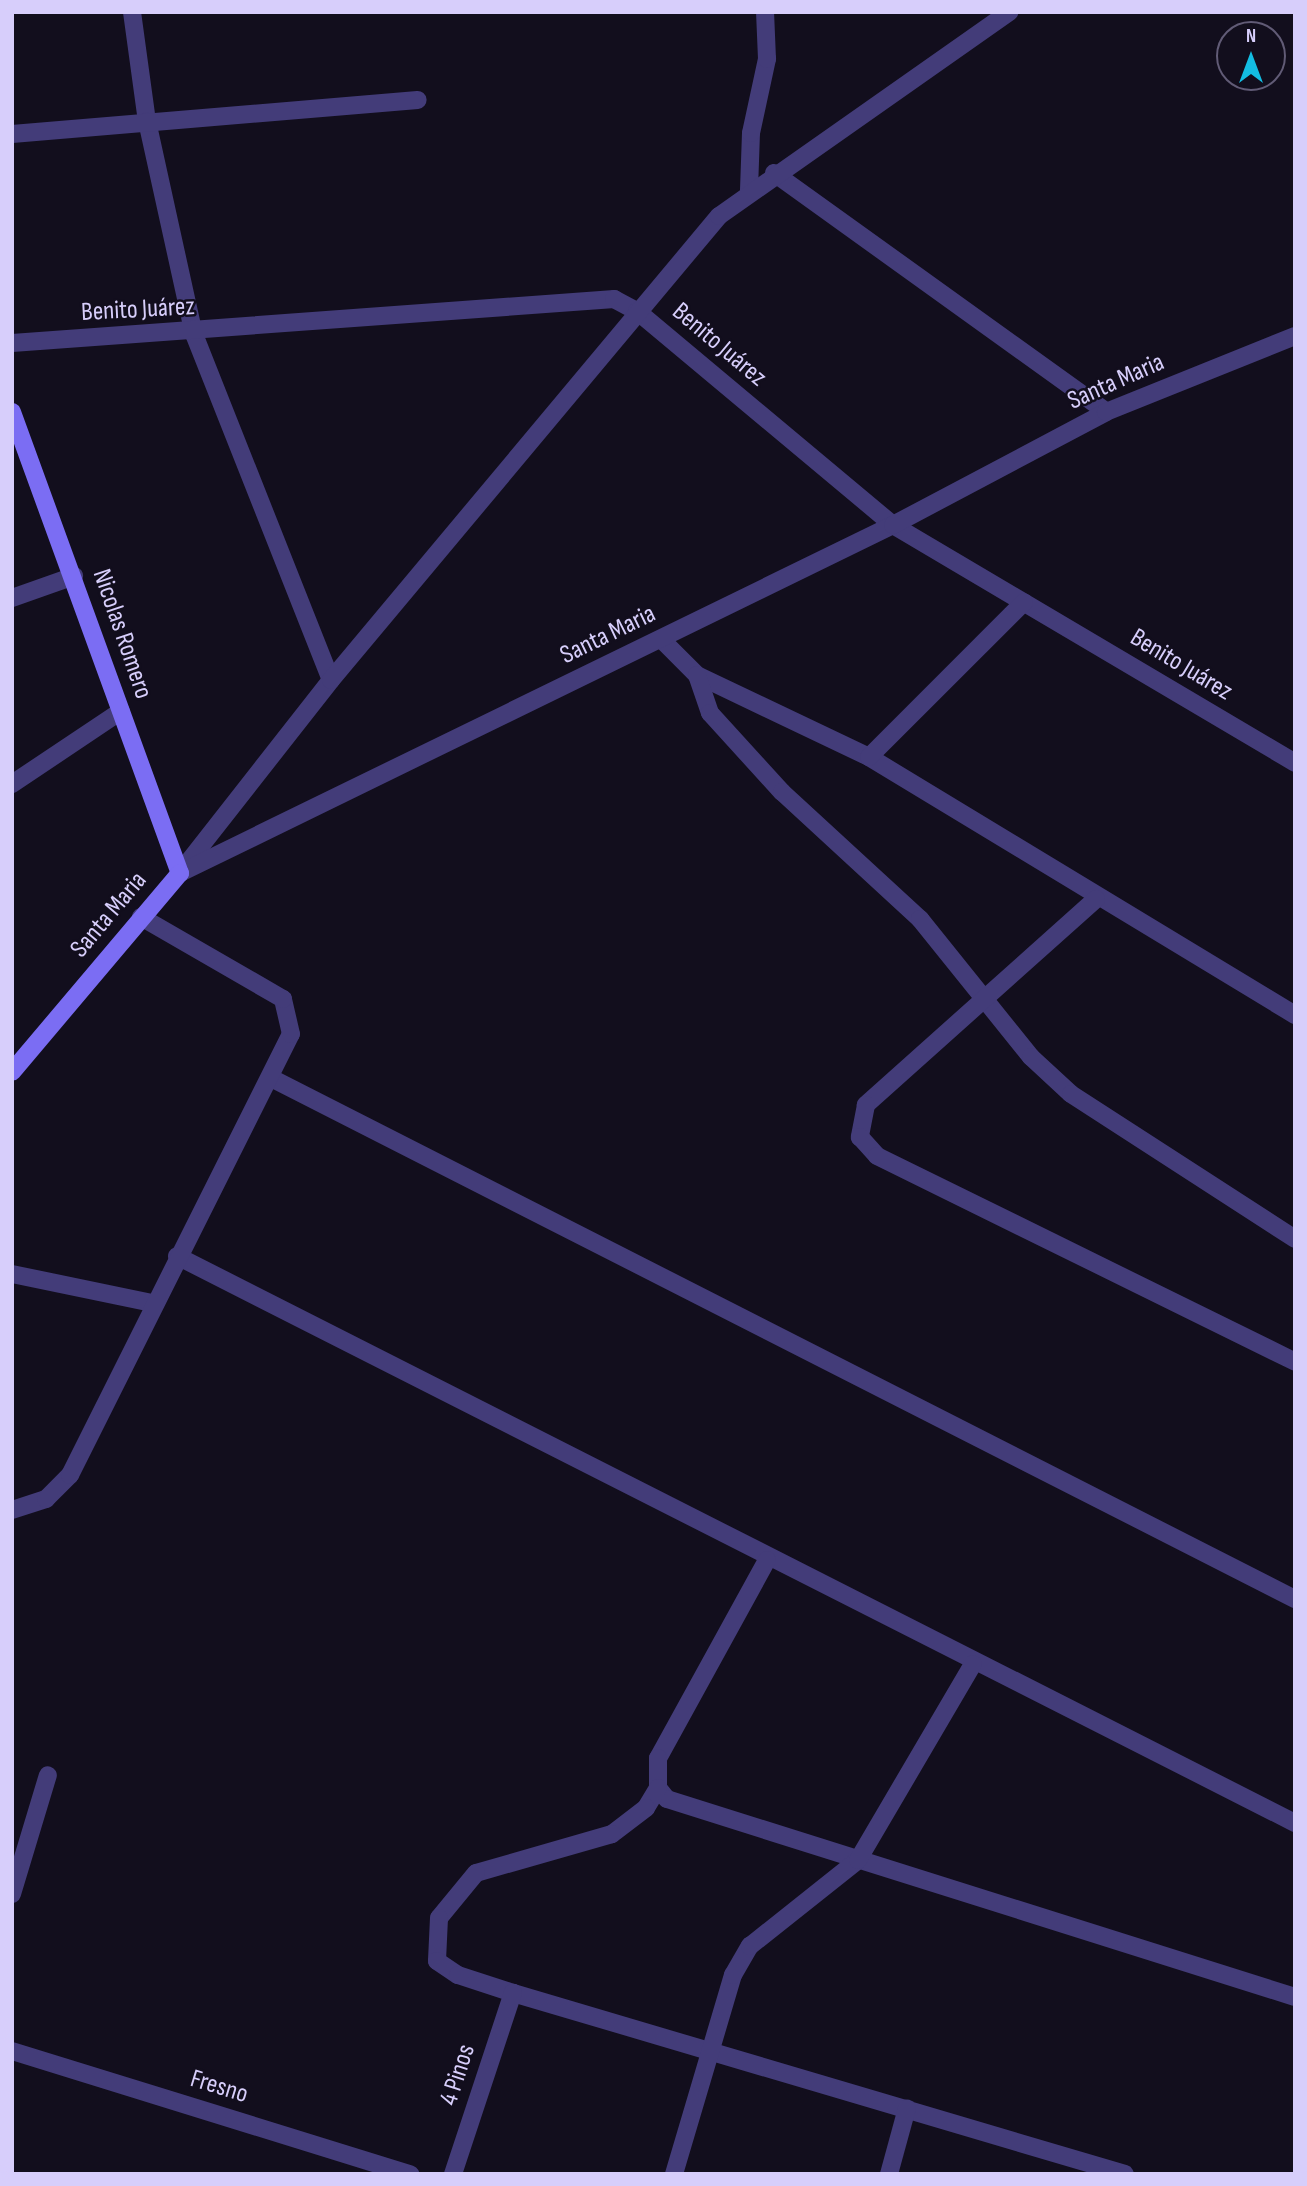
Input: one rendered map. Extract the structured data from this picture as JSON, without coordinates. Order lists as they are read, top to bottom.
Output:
{
  "streets": {
    "main road": ["Santa Maria", "Nicolas Romero"],
    "street": ["Benito Juárez", "4 Pinos", "Fresno"]
  },
  "crossings": [
    ["Benito Juárez", "Santa Maria"],
    ["Santa Maria", "Nicolas Romero"]
  ],
  "north": "top"
}
